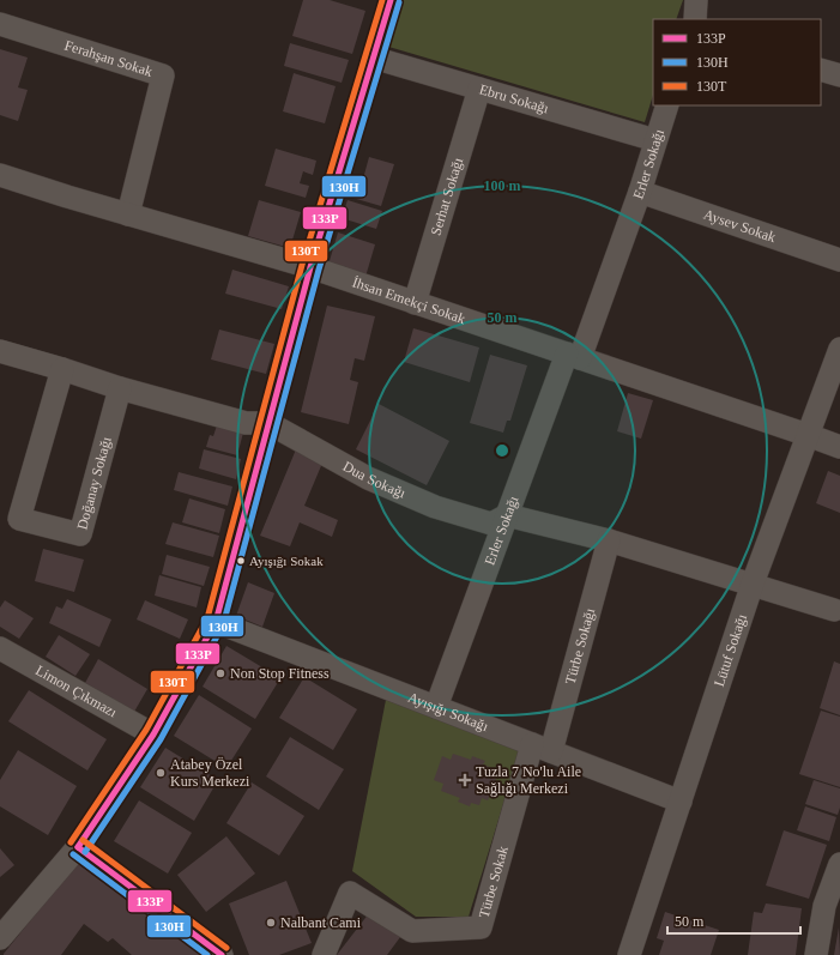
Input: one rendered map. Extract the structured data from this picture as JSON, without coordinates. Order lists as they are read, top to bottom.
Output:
{
  "streets": {
    "street": [
      "Ferahşan Sokak",
      "Ebru Sokağı",
      "Erler Sokağı",
      "Serhat Sokağı",
      "Aysev Sokak",
      "İhsan Emekçi Sokak",
      "Dua Sokağı",
      "Doğanay Sokağı",
      "Türbe Sokağı",
      "Lütuf Sokağı",
      "Limon Çıkmazı",
      "Ayışığı Sokağı",
      "Türbe Sokak"
    ]
  },
  "crossings": [
    ["Ferahşan Sokak", "İhsan Emekçi Sokak"],
    ["Ebru Sokağı", "Erler Sokağı"],
    ["Ebru Sokağı", "Serhat Sokağı"],
    ["Erler Sokağı", "Aysev Sokak"],
    ["Erler Sokağı", "İhsan Emekçi Sokak"],
    ["Erler Sokağı", "Dua Sokağı"],
    ["Erler Sokağı", "Ayışığı Sokağı"],
    ["Serhat Sokağı", "İhsan Emekçi Sokak"],
    ["İhsan Emekçi Sokak", "Lütuf Sokağı"],
    ["Dua Sokağı", "Doğanay Sokağı"],
    ["Türbe Sokağı", "Ayışığı Sokağı"],
    ["Türbe Sokağı", "Türbe Sokak"],
    ["Lütuf Sokağı", "Ayışığı Sokağı"],
    ["Ayışığı Sokağı", "Türbe Sokak"]
  ],
  "places": {
    "other": [
      "Ayışığı Sokak",
      "Non Stop Fitness",
      "Atabey Özel Kurs Merkezi",
      "Nalbant Cami"
    ],
    "health": ["Tuzla 7 No'lu Aile Sağlığı Merkezi"]
  },
  "lines": ["transit line 133P", "transit line 130T", "transit line 130H"],
  "legend": ["133P", "130H", "130T"],
  "scale_bar": "50 m",
  "rings": ["100 m", "50 m"]
}
